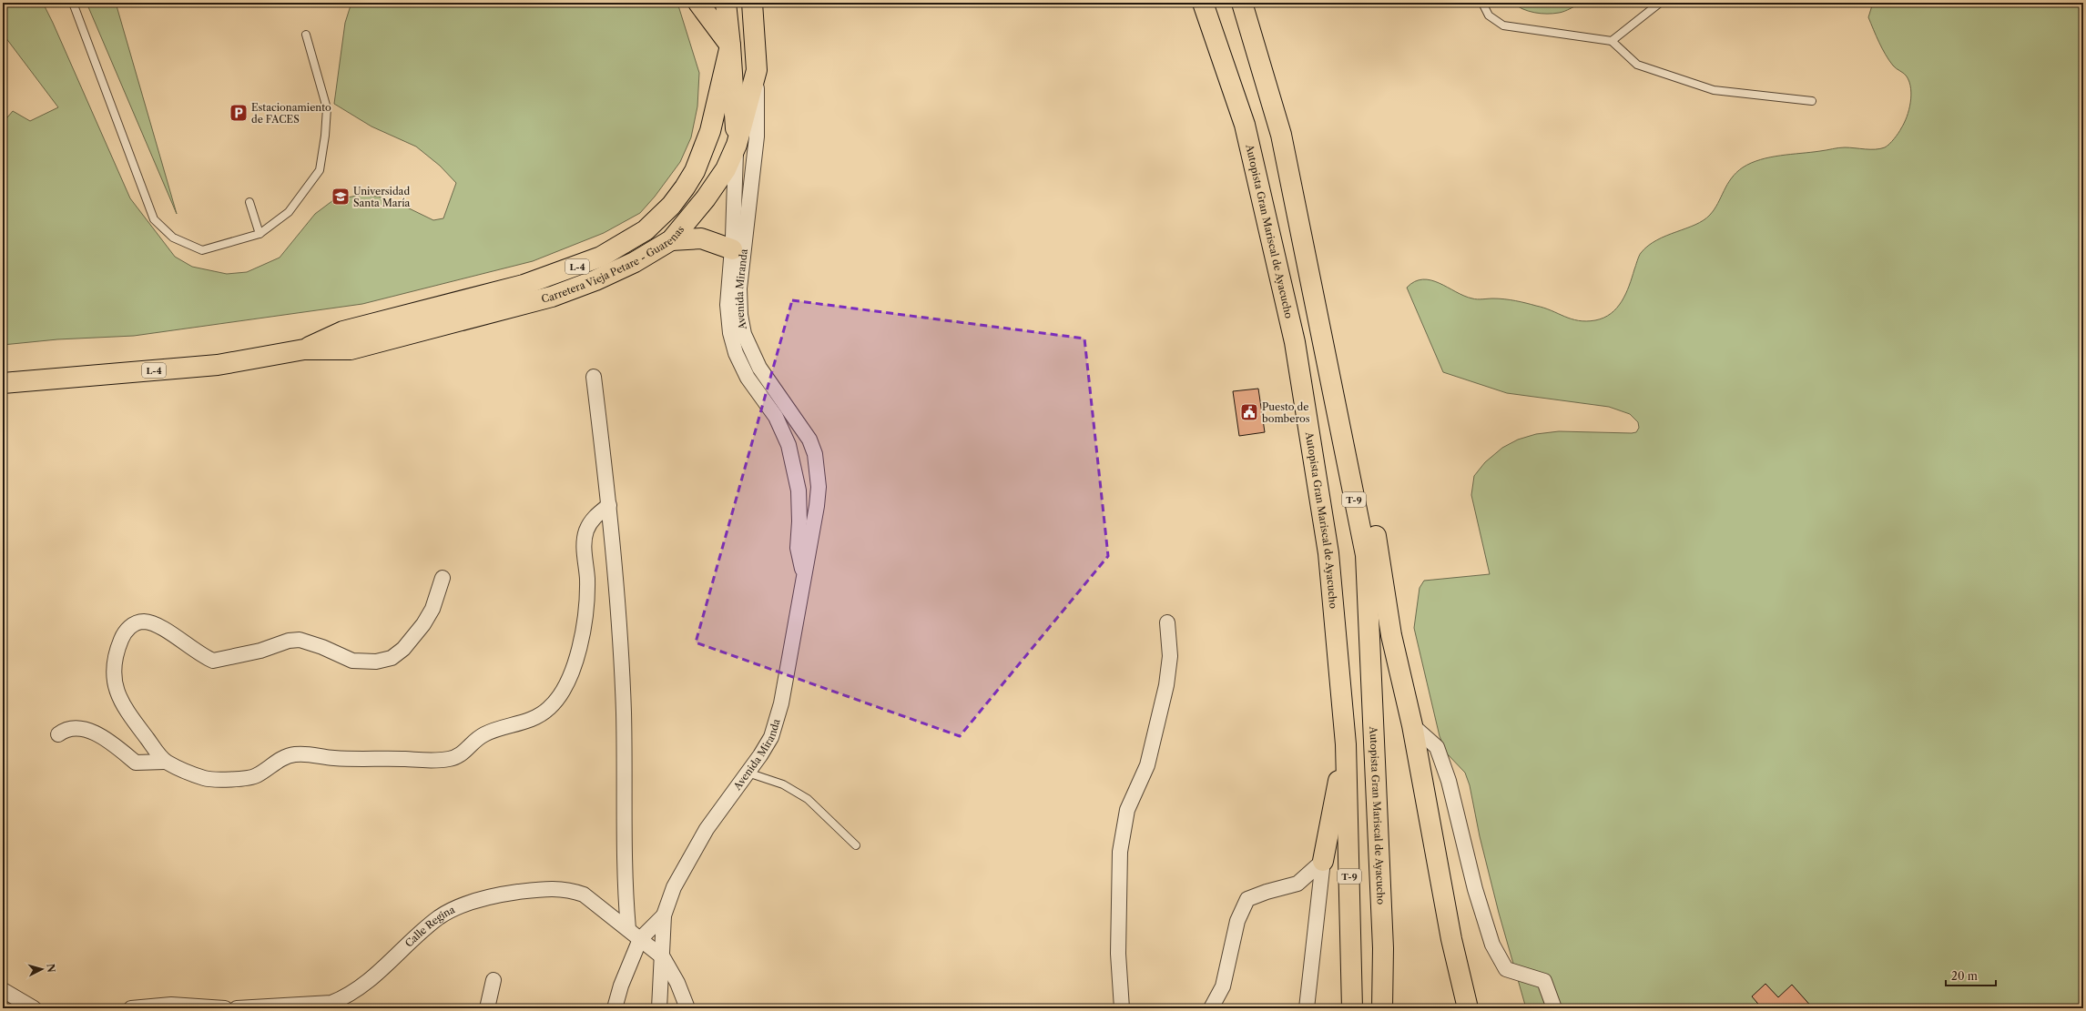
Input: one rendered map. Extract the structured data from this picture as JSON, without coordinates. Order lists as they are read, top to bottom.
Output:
{
  "streets": {
    "main road": [
      "Autopista Gran Mariscal de Ayacucho",
      "Carretera Vieja Petare - Guarenas",
      "L-4",
      "T-9"
    ],
    "street": ["Avenida Miranda", "Calle Regina"]
  },
  "crossings": [
    ["Carretera Vieja Petare - Guarenas", "Avenida Miranda"],
    ["Avenida Miranda", "Calle Regina"]
  ],
  "places": {
    "parking": ["Estacionamiento de FACES"],
    "school or university": ["Universidad Santa María"],
    "public building": ["Puesto de bomberos"]
  },
  "scale_bar": "20 m",
  "north": "right"
}
